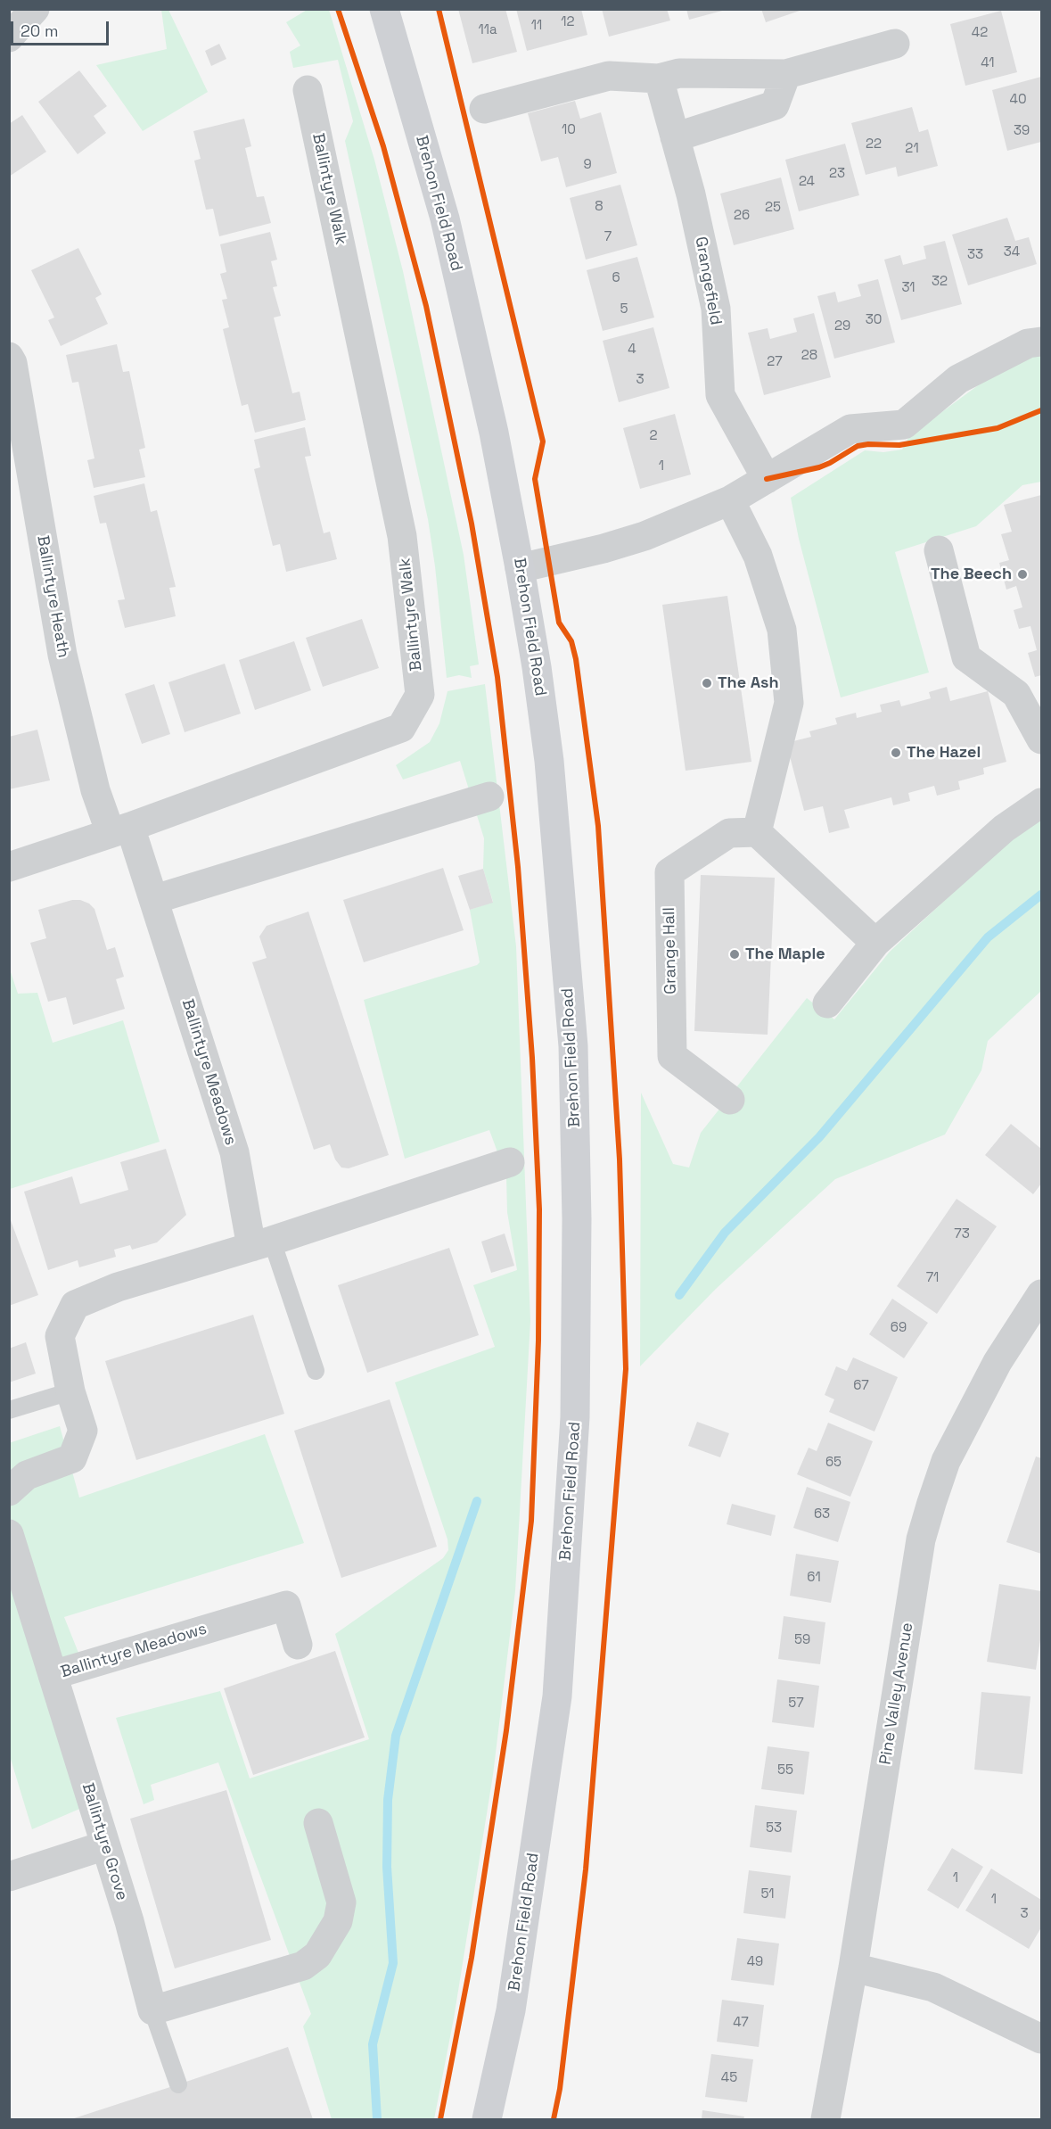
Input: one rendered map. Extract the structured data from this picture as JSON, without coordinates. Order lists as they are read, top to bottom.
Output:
{
  "streets": {
    "main road": ["Brehon Field Road"],
    "street": [
      "Ballintyre Walk",
      "Grangefield",
      "Ballintyre Heath",
      "Grange Hall",
      "Ballintyre Meadows",
      "Pine Valley Avenue",
      "Ballintyre Grove"
    ]
  },
  "crossings": [
    ["Ballintyre Walk", "Ballintyre Heath"],
    ["Ballintyre Walk", "Ballintyre Meadows"],
    ["Ballintyre Heath", "Ballintyre Meadows"],
    ["Ballintyre Meadows", "Ballintyre Grove"]
  ],
  "places": [
    "The Beech",
    "The Ash",
    "The Hazel",
    "The Maple"
  ],
  "house_numbers": [
    "12",
    "11",
    "11a",
    "42",
    "41",
    "40",
    "10",
    "39",
    "22",
    "21",
    "9",
    "23",
    "24",
    "8",
    "25",
    "26",
    "7",
    "34",
    "33",
    "6",
    "32",
    "31",
    "5",
    "30",
    "29",
    "4",
    "28",
    "27",
    "3",
    "2",
    "1",
    "73",
    "71",
    "69",
    "67",
    "65",
    "63",
    "61",
    "59",
    "57",
    "55",
    "53",
    "1",
    "51",
    "1",
    "3",
    "49",
    "47",
    "45"
  ],
  "scale_bar": "20 m"
}
